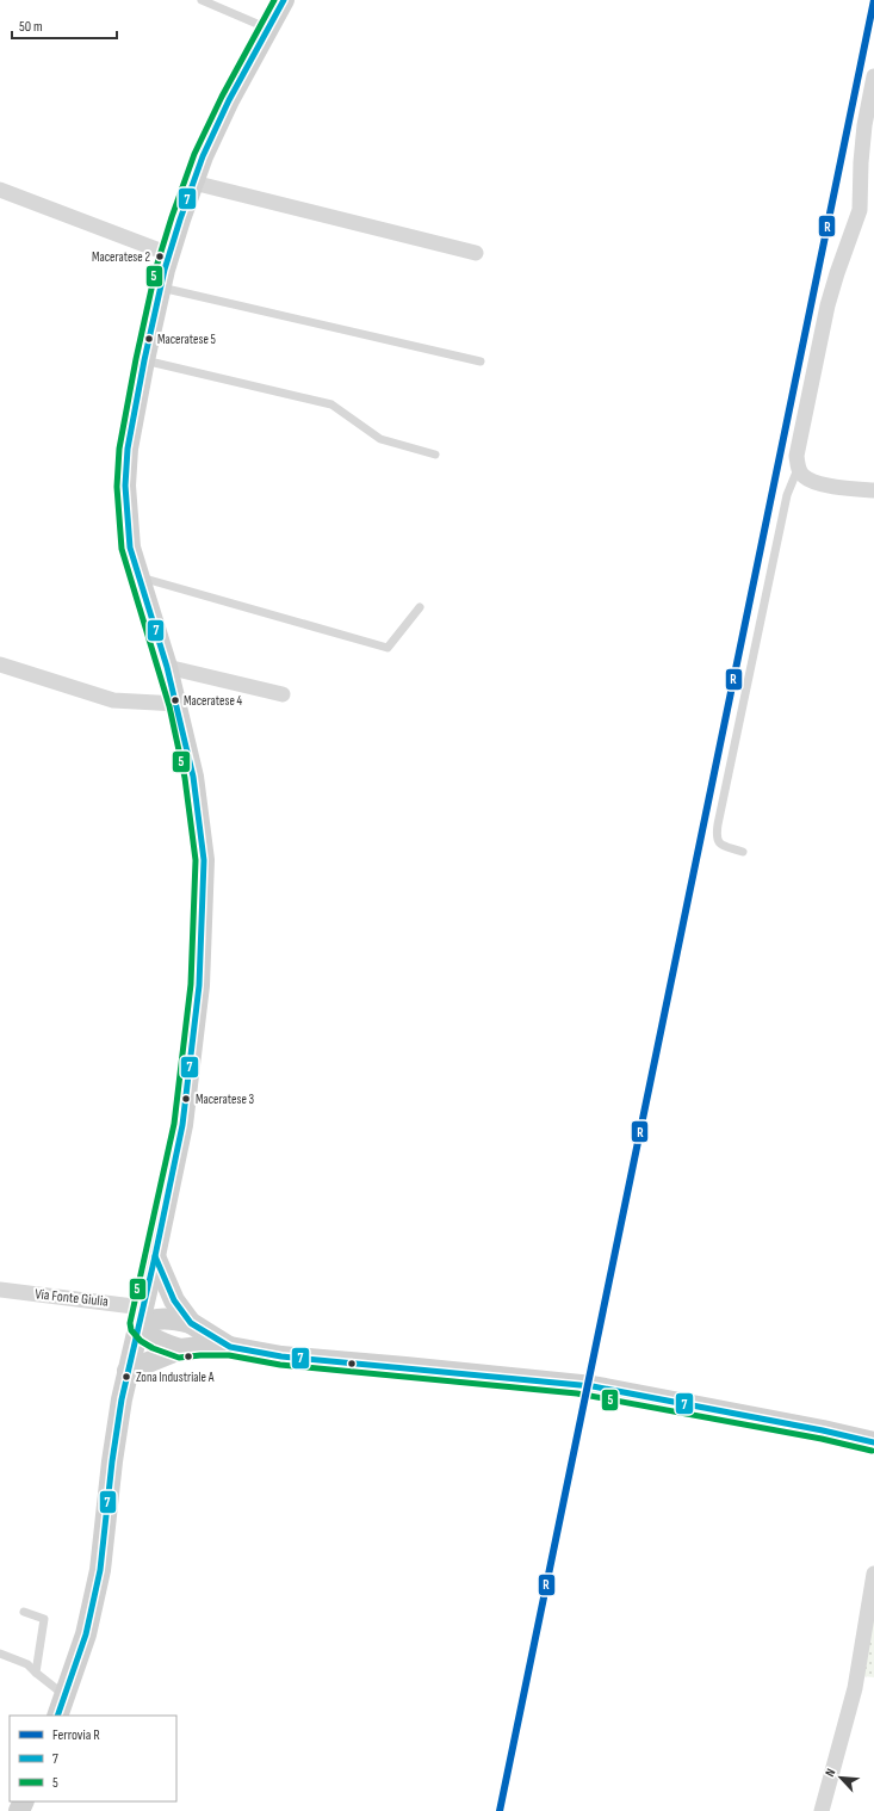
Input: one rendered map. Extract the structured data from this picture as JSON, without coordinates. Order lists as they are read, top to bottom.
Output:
{
  "streets": {
    "street": ["Via Fonte Giulia"]
  },
  "places": [
    "Maceratese 2",
    "Maceratese 5",
    "Maceratese 4",
    "Maceratese 3",
    "Zona Industriale A"
  ],
  "lines": ["rail line R", "transit line 7", "transit line 5"],
  "legend": ["Ferrovia R", "7", "5"],
  "scale_bar": "50 m",
  "north": "top left"
}
